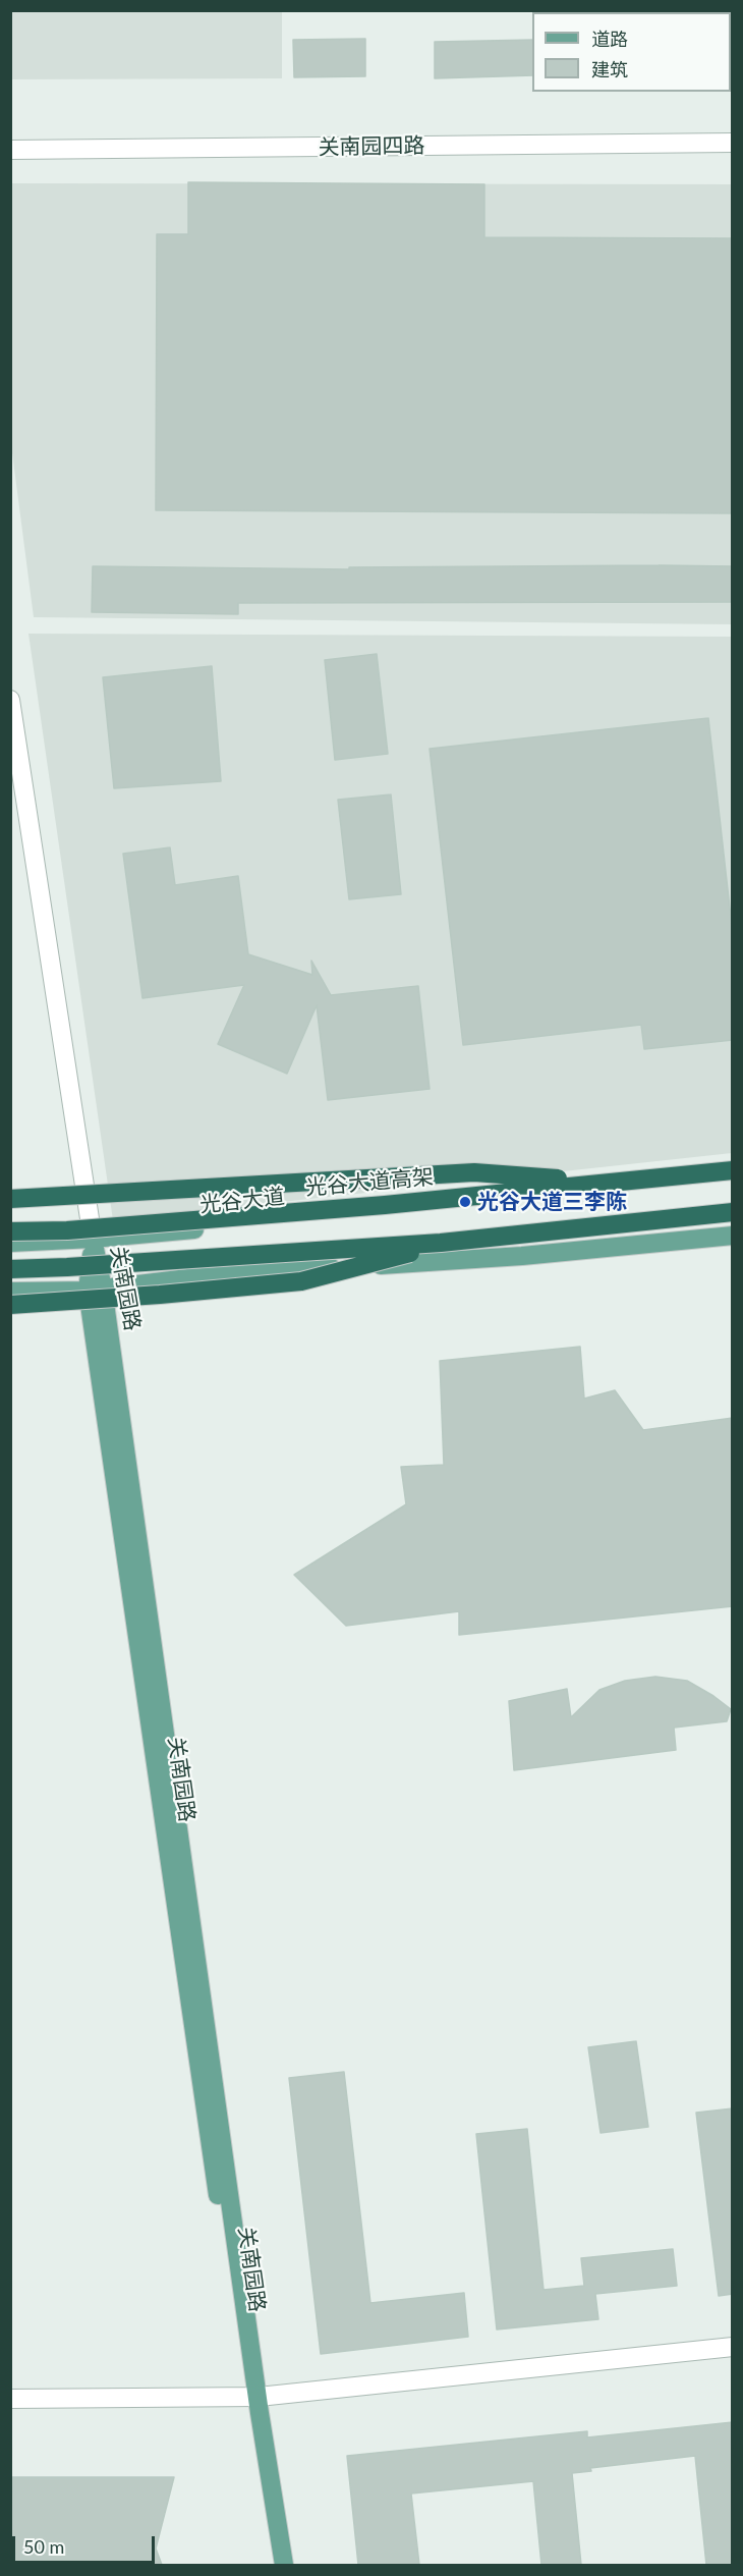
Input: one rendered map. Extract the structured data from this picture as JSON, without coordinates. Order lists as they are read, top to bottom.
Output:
{
  "streets": {
    "highway": ["光谷大道高架"],
    "main road": ["光谷大道", "关南园路"],
    "street": ["关南园四路"]
  },
  "crossings": [
    ["光谷大道高架", "光谷大道"],
    ["光谷大道", "关南园路"]
  ],
  "places": ["光谷大道三李陈"],
  "legend": ["道路", "建筑"],
  "scale_bar": "50 m"
}
